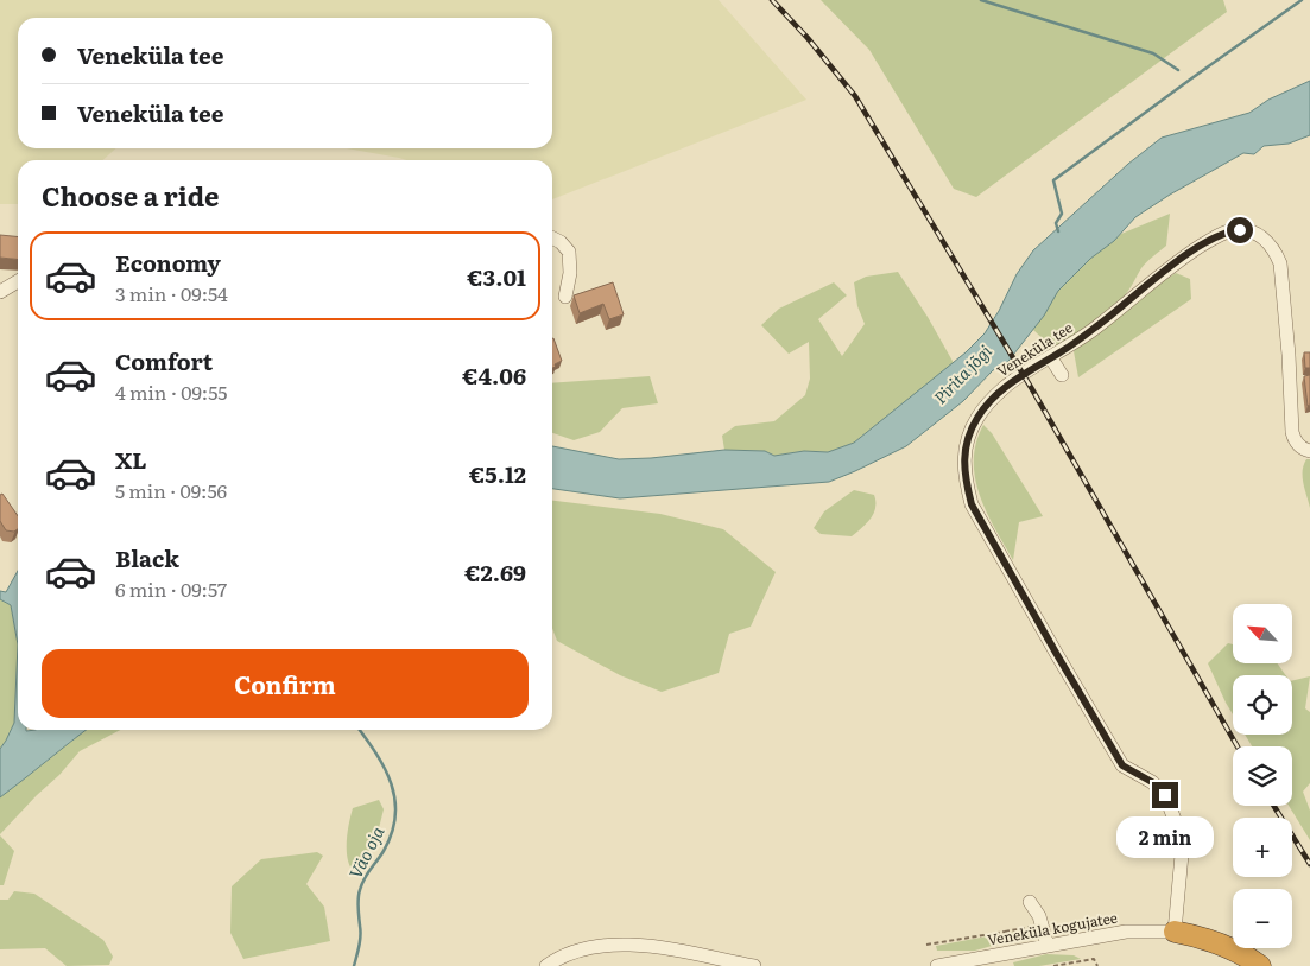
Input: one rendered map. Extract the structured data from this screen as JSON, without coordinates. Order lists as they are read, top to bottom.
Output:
{
  "streets": {
    "street": ["Veneküla tee", "Veneküla kogujatee"]
  },
  "crossings": [
    ["Veneküla tee", "Veneküla kogujatee"]
  ],
  "water": ["Pirita jõgi", "Väo oja"],
  "north": "top left",
  "page": {
    "banner": ["Veneküla tee", "Veneküla tee"],
    "heading": "Choose a ride",
    "list": [
      {
        "name": "Economy",
        "note": "3 min · 09:54",
        "value": "€3.01"
      },
      {
        "name": "Comfort",
        "note": "4 min · 09:55",
        "value": "€4.06"
      },
      {
        "name": "XL",
        "note": "5 min · 09:56",
        "value": "€5.12"
      },
      {
        "name": "Black",
        "note": "6 min · 09:57",
        "value": "€2.69"
      }
    ],
    "map_buttons": ["+", "−"],
    "buttons": "Confirm",
    "bubble": "2 min"
  }
}
